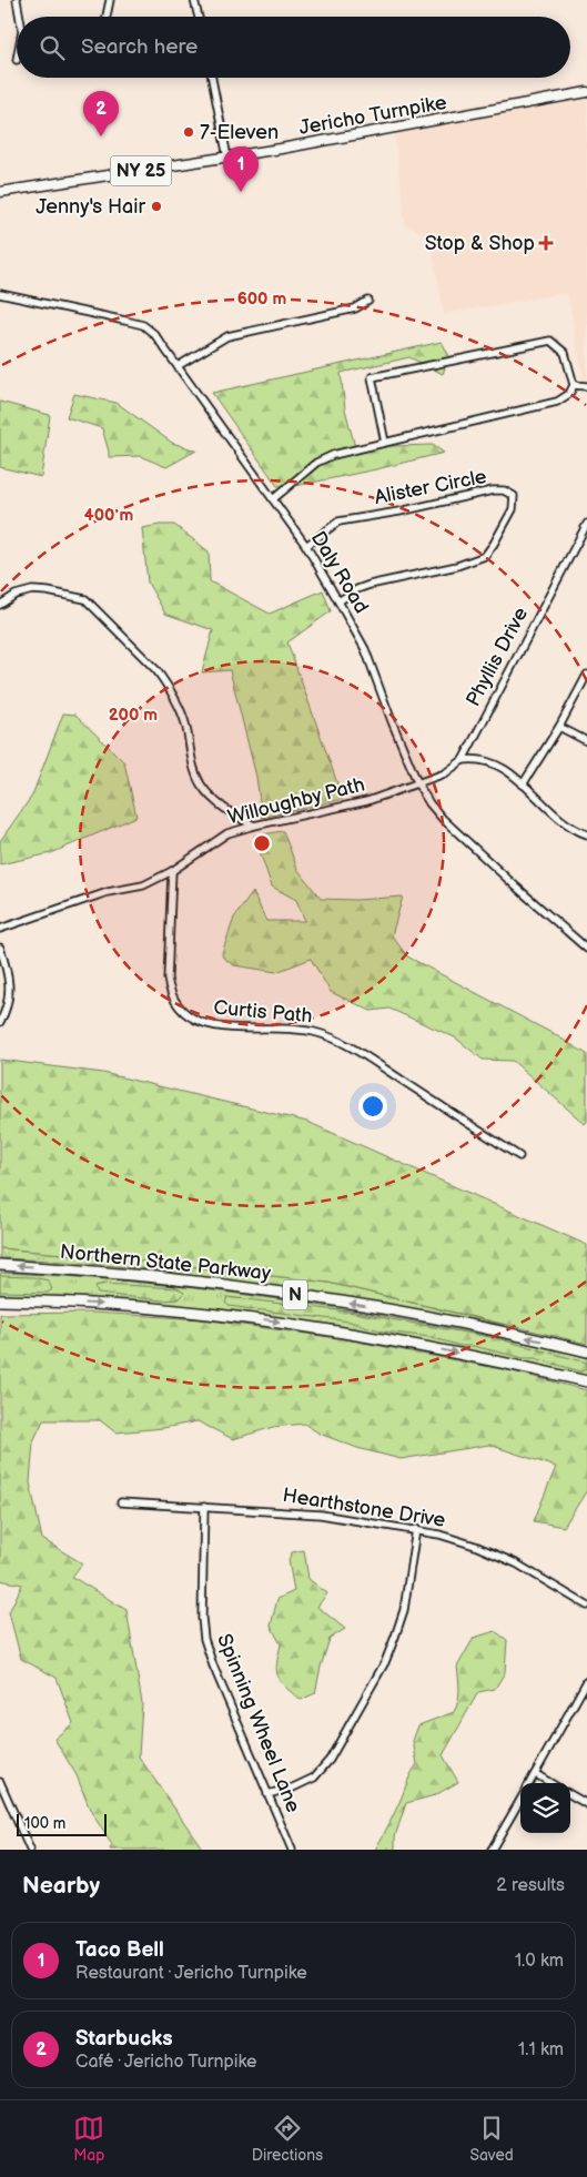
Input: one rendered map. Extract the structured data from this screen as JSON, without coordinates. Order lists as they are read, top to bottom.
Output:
{
  "streets": {
    "highway": ["Northern State Parkway", "N"],
    "main road": ["Jericho Turnpike", "NY 25"],
    "street": [
      "Alister Circle",
      "Daly Road",
      "Phyllis Drive",
      "Willoughby Path",
      "Curtis Path",
      "Hearthstone Drive",
      "Spinning Wheel Lane"
    ]
  },
  "crossings": [
    ["Alister Circle", "Daly Road"],
    ["Daly Road", "Willoughby Path"],
    ["Willoughby Path", "Curtis Path"],
    ["Hearthstone Drive", "Spinning Wheel Lane"]
  ],
  "places": {
    "other": ["7-Eleven", "Jenny's Hair"],
    "health": ["Stop & Shop"]
  },
  "scale_bar": "100 m",
  "page": {
    "search": "Search here",
    "pins": ["2", "1"],
    "scale": "100 m",
    "heading": ["Nearby", "2 results"],
    "list": [
      {
        "mark": "1",
        "name": "Taco Bell",
        "note": "Restaurant · Jericho Turnpike",
        "value": "1.0 km"
      },
      {
        "mark": "2",
        "name": "Starbucks",
        "note": "Café · Jericho Turnpike",
        "value": "1.1 km"
      }
    ],
    "nav": ["Map", "Directions", "Saved"]
  },
  "rings": ["600 m", "400 m", "200 m"]
}
